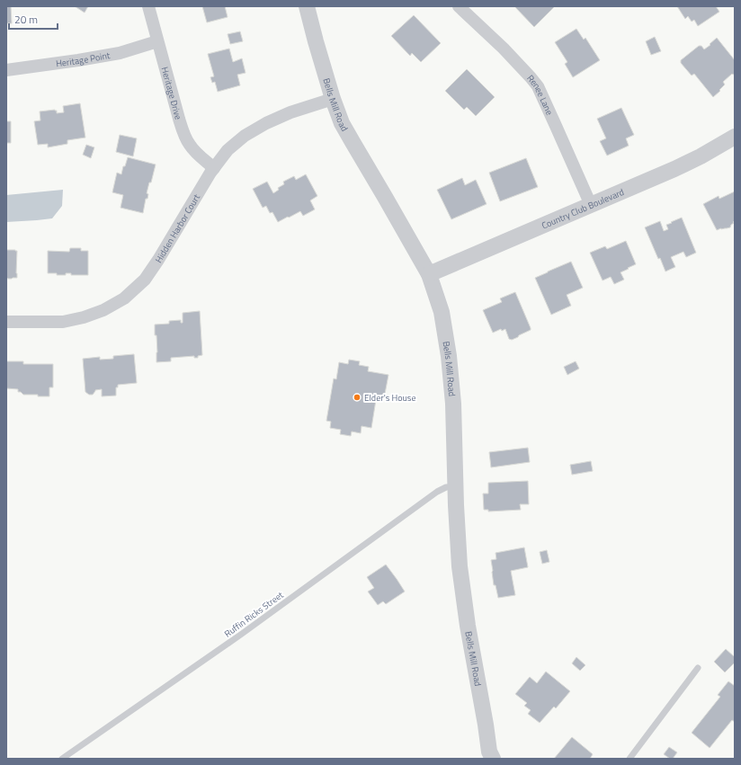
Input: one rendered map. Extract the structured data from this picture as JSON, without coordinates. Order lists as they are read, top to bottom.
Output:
{
  "streets": {
    "street": [
      "Heritage Point",
      "Heritage Drive",
      "Renee Lane",
      "Bells Mill Road",
      "Country Club Boulevard",
      "Hidden Harbor Court"
    ],
    "lane": ["Ruffin Ricks Street"]
  },
  "crossings": [
    ["Heritage Point", "Heritage Drive"],
    ["Heritage Drive", "Hidden Harbor Court"],
    ["Renee Lane", "Country Club Boulevard"],
    ["Bells Mill Road", "Country Club Boulevard"],
    ["Bells Mill Road", "Hidden Harbor Court"],
    ["Bells Mill Road", "Ruffin Ricks Street"]
  ],
  "places": ["Elder's House"],
  "scale_bar": "20 m"
}
